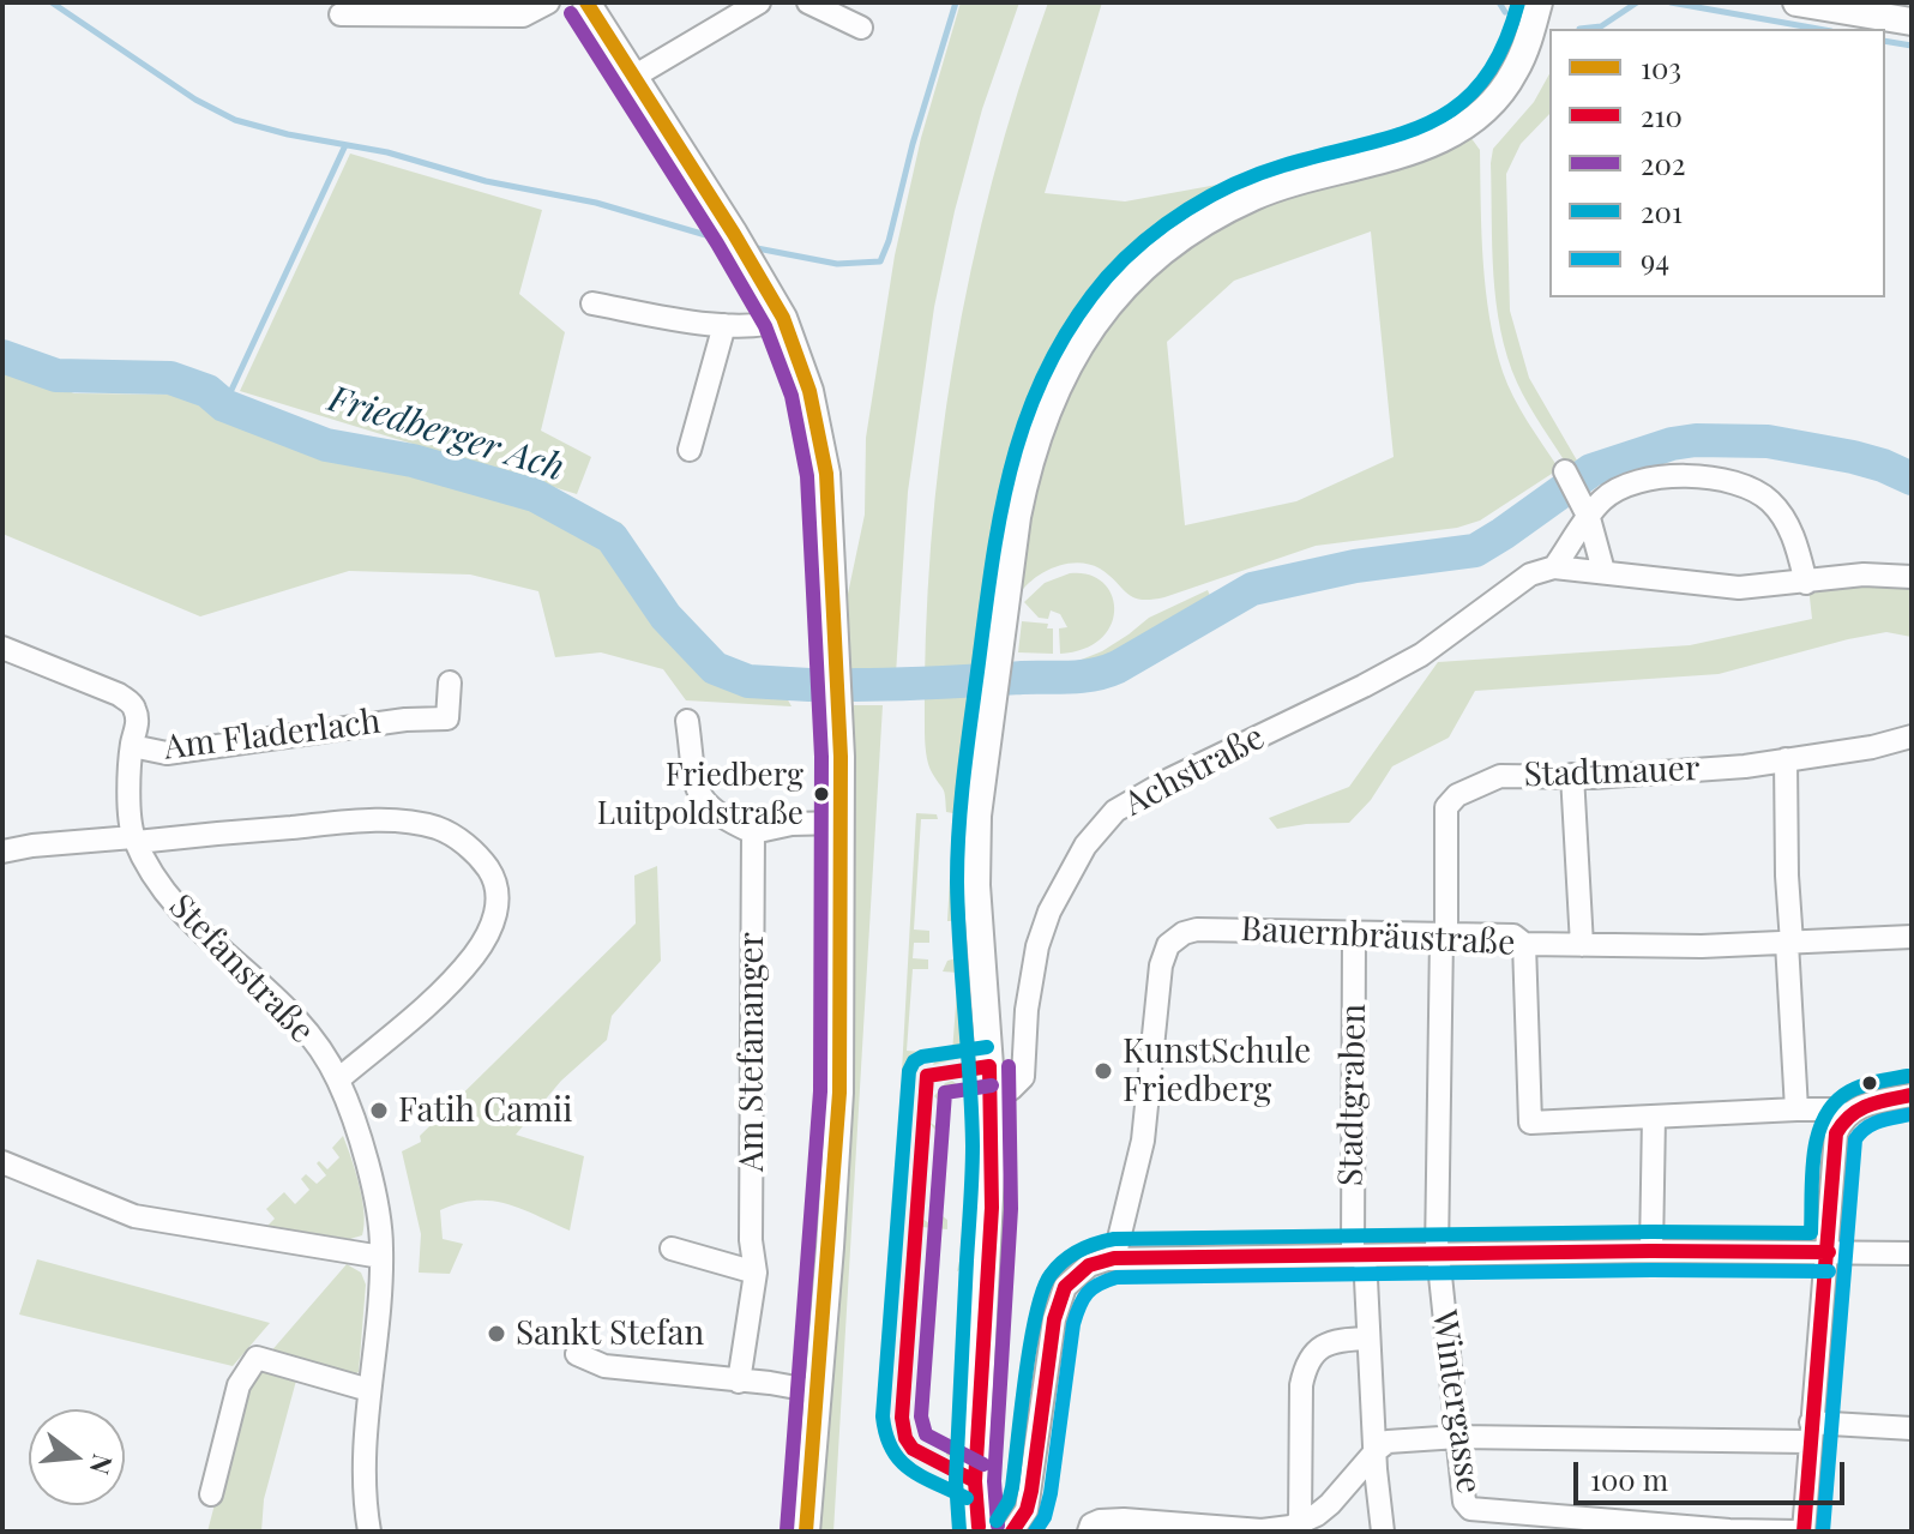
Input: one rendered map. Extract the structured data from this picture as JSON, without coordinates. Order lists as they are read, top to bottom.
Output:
{
  "streets": {
    "street": [
      "Am Fladerlach",
      "Achstraße",
      "Stadtmauer",
      "Bauernbräustraße",
      "Stefanstraße",
      "Am Stefananger",
      "Stadtgraben",
      "Wintergasse"
    ]
  },
  "crossings": [
    ["Am Fladerlach", "Stefanstraße"],
    ["Stadtmauer", "Bauernbräustraße"],
    ["Stadtmauer", "Wintergasse"],
    ["Bauernbräustraße", "Stadtgraben"]
  ],
  "water": ["Friedberger Ach"],
  "places": [
    "Friedberg Luitpoldstraße",
    "KunstSchule Friedberg",
    "Fatih Camii",
    "Sankt Stefan"
  ],
  "lines": [
    "transit line 103",
    "transit line 201",
    "transit line 202",
    "transit line 210",
    "transit line 94"
  ],
  "legend": [
    "103",
    "210",
    "202",
    "201",
    "94"
  ],
  "scale_bar": "100 m",
  "north": "right"
}
